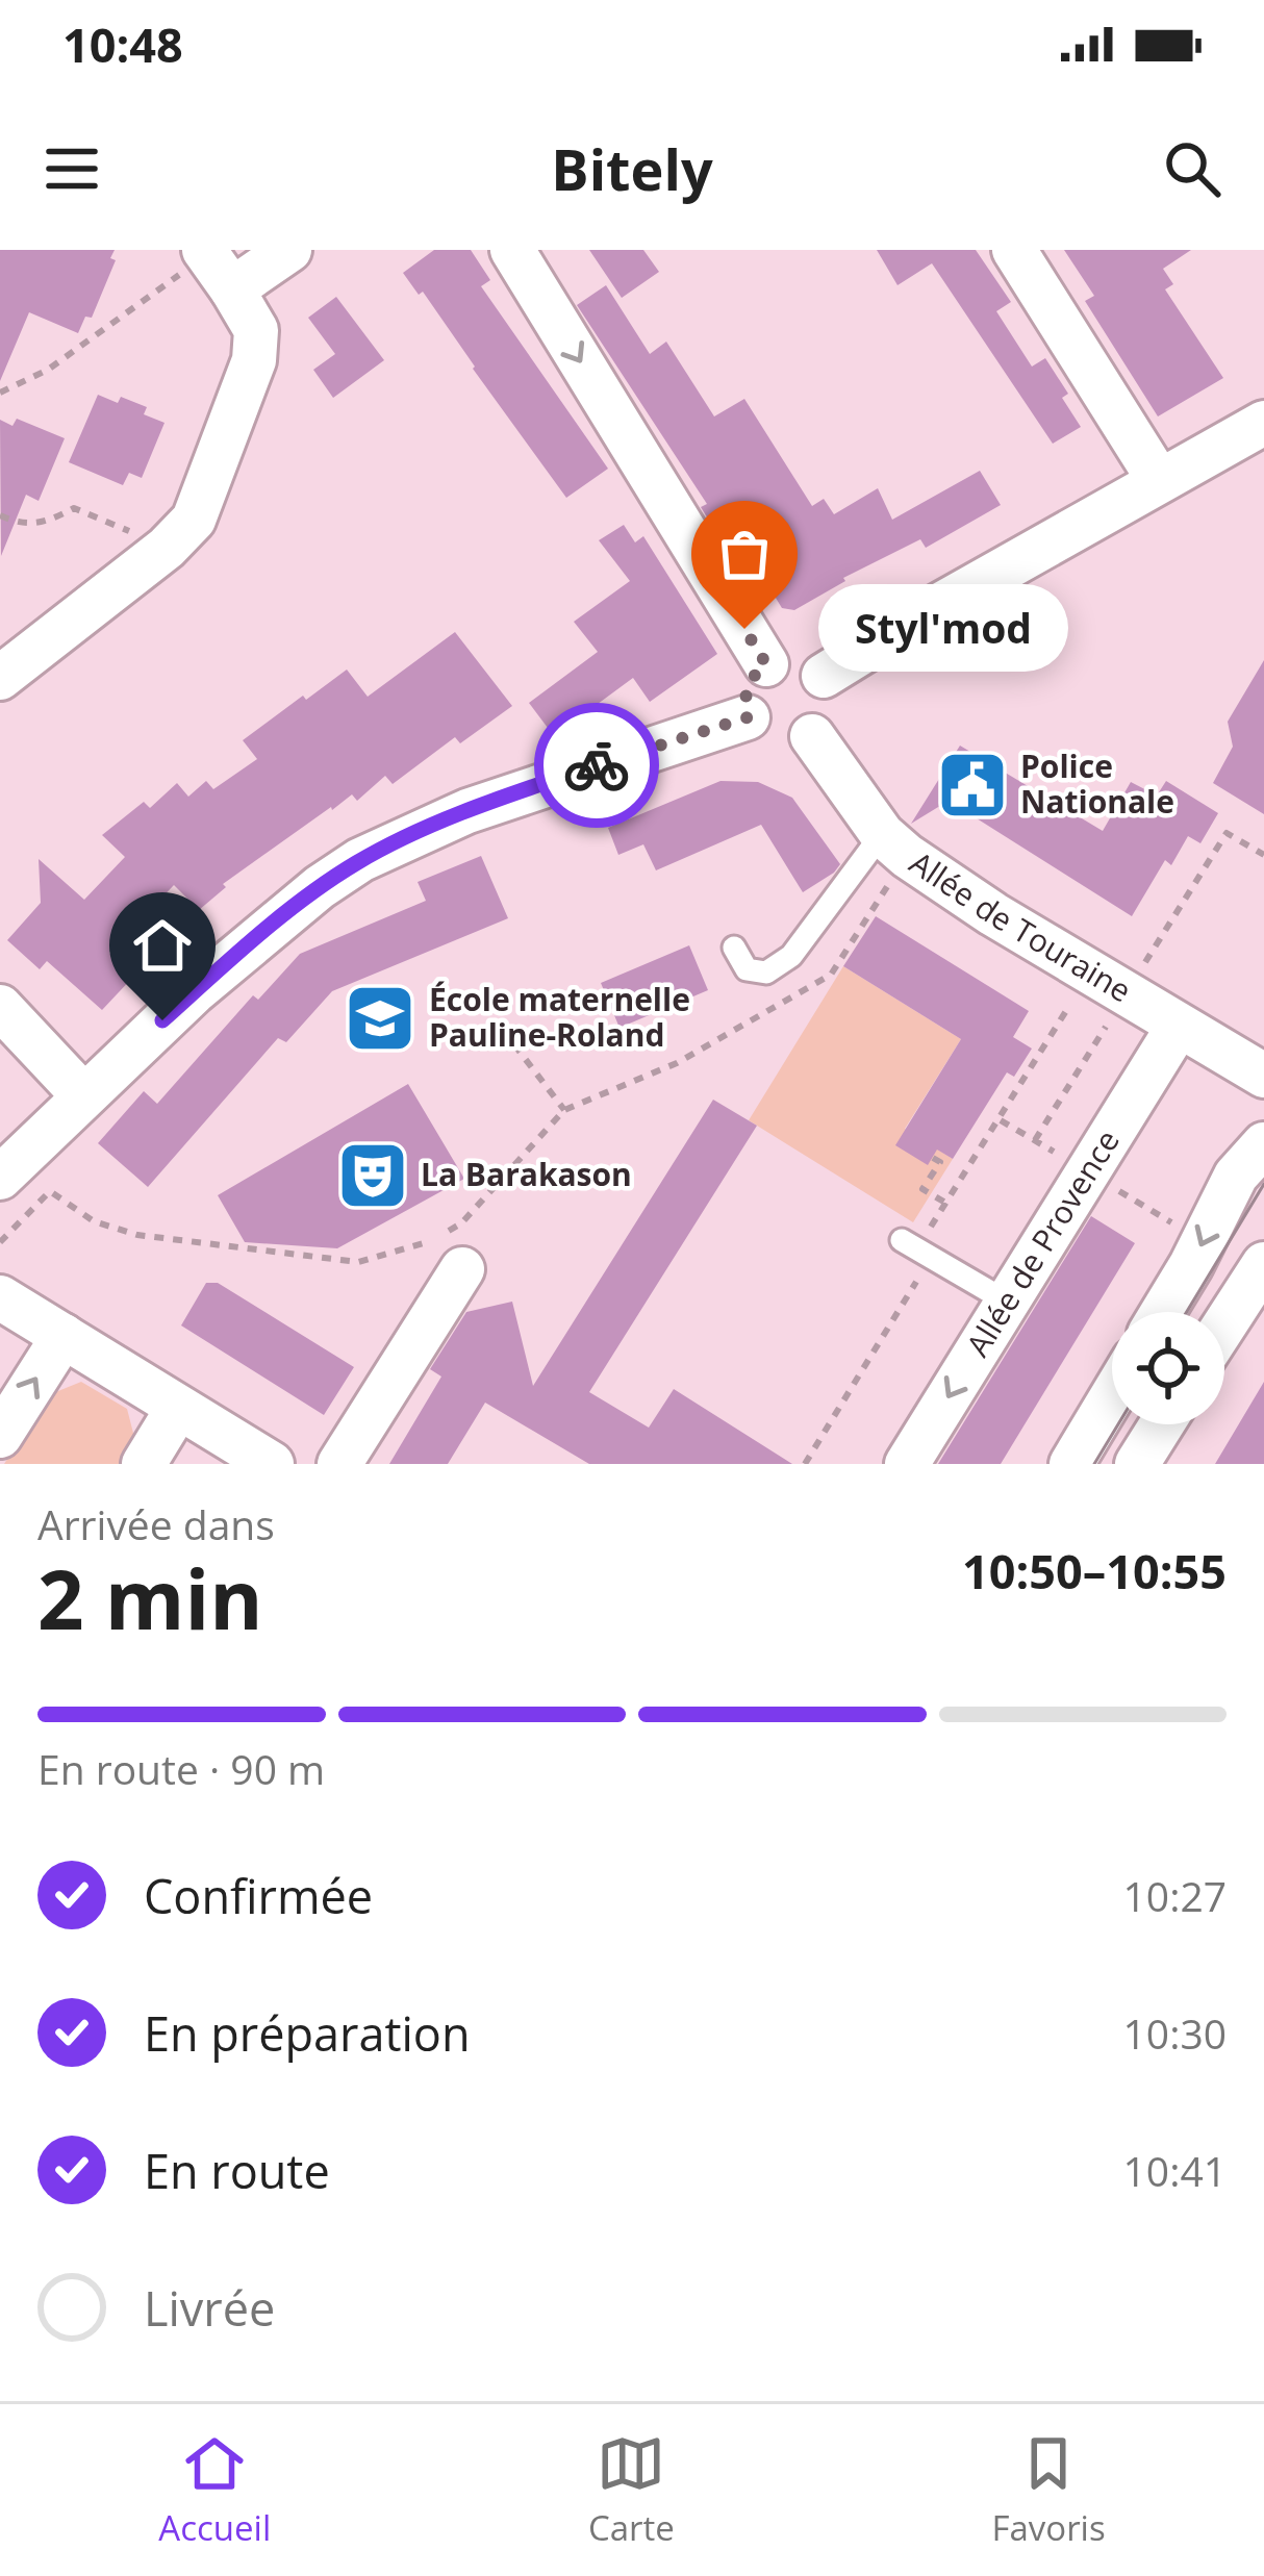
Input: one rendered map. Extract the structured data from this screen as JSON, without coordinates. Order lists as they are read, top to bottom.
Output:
{
  "streets": {
    "street": ["Allée de Touraine", "Allée de Provence"]
  },
  "crossings": [
    ["Allée de Touraine", "Allée de Provence"]
  ],
  "places": {
    "other": ["Styl'mod"],
    "public building": ["Police Nationale"],
    "school or university": ["École maternelle Pauline-Roland"],
    "theatre": ["La Barakason"]
  },
  "page": {
    "status": "10:48",
    "header": "Bitely",
    "bubble": "Styl'mod",
    "heading": ["2 min", "Arrivée dans", "10:50–10:55"],
    "bar": "En route · 90 m",
    "list": [
      ["Confirmée", "10:27"],
      ["En préparation", "10:30"],
      ["En route", "10:41"],
      "Livrée"
    ],
    "tabs": ["Accueil", "Carte", "Favoris"]
  }
}
